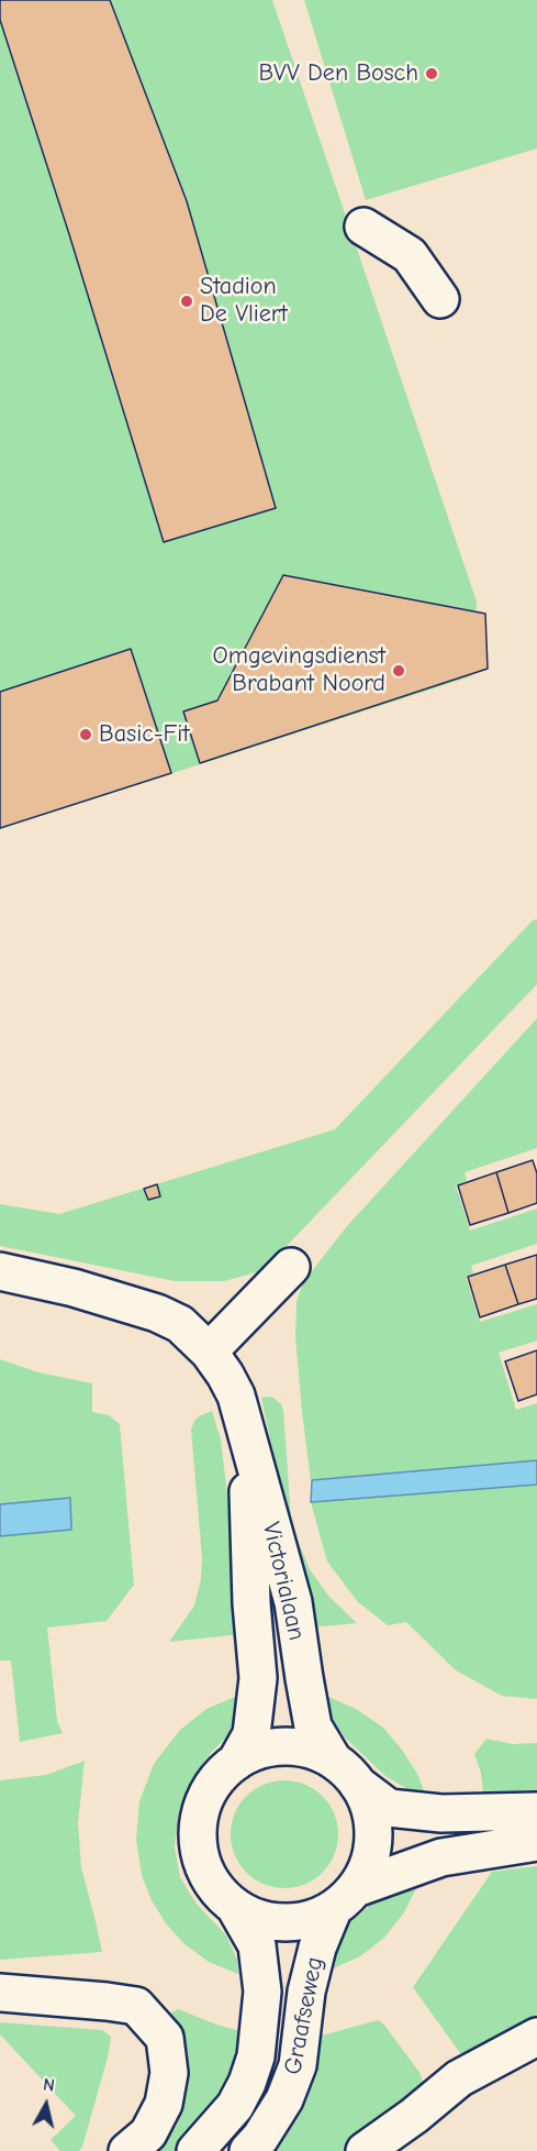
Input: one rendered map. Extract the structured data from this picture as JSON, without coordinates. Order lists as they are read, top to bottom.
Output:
{
  "streets": {
    "street": ["Victorialaan", "Graafseweg"]
  },
  "crossings": [
    ["Victorialaan", "Graafseweg"]
  ],
  "places": [
    "BVV Den Bosch",
    "Stadion De Vliert",
    "Omgevingsdienst Brabant Noord",
    "Basic-Fit"
  ],
  "north": "top"
}
